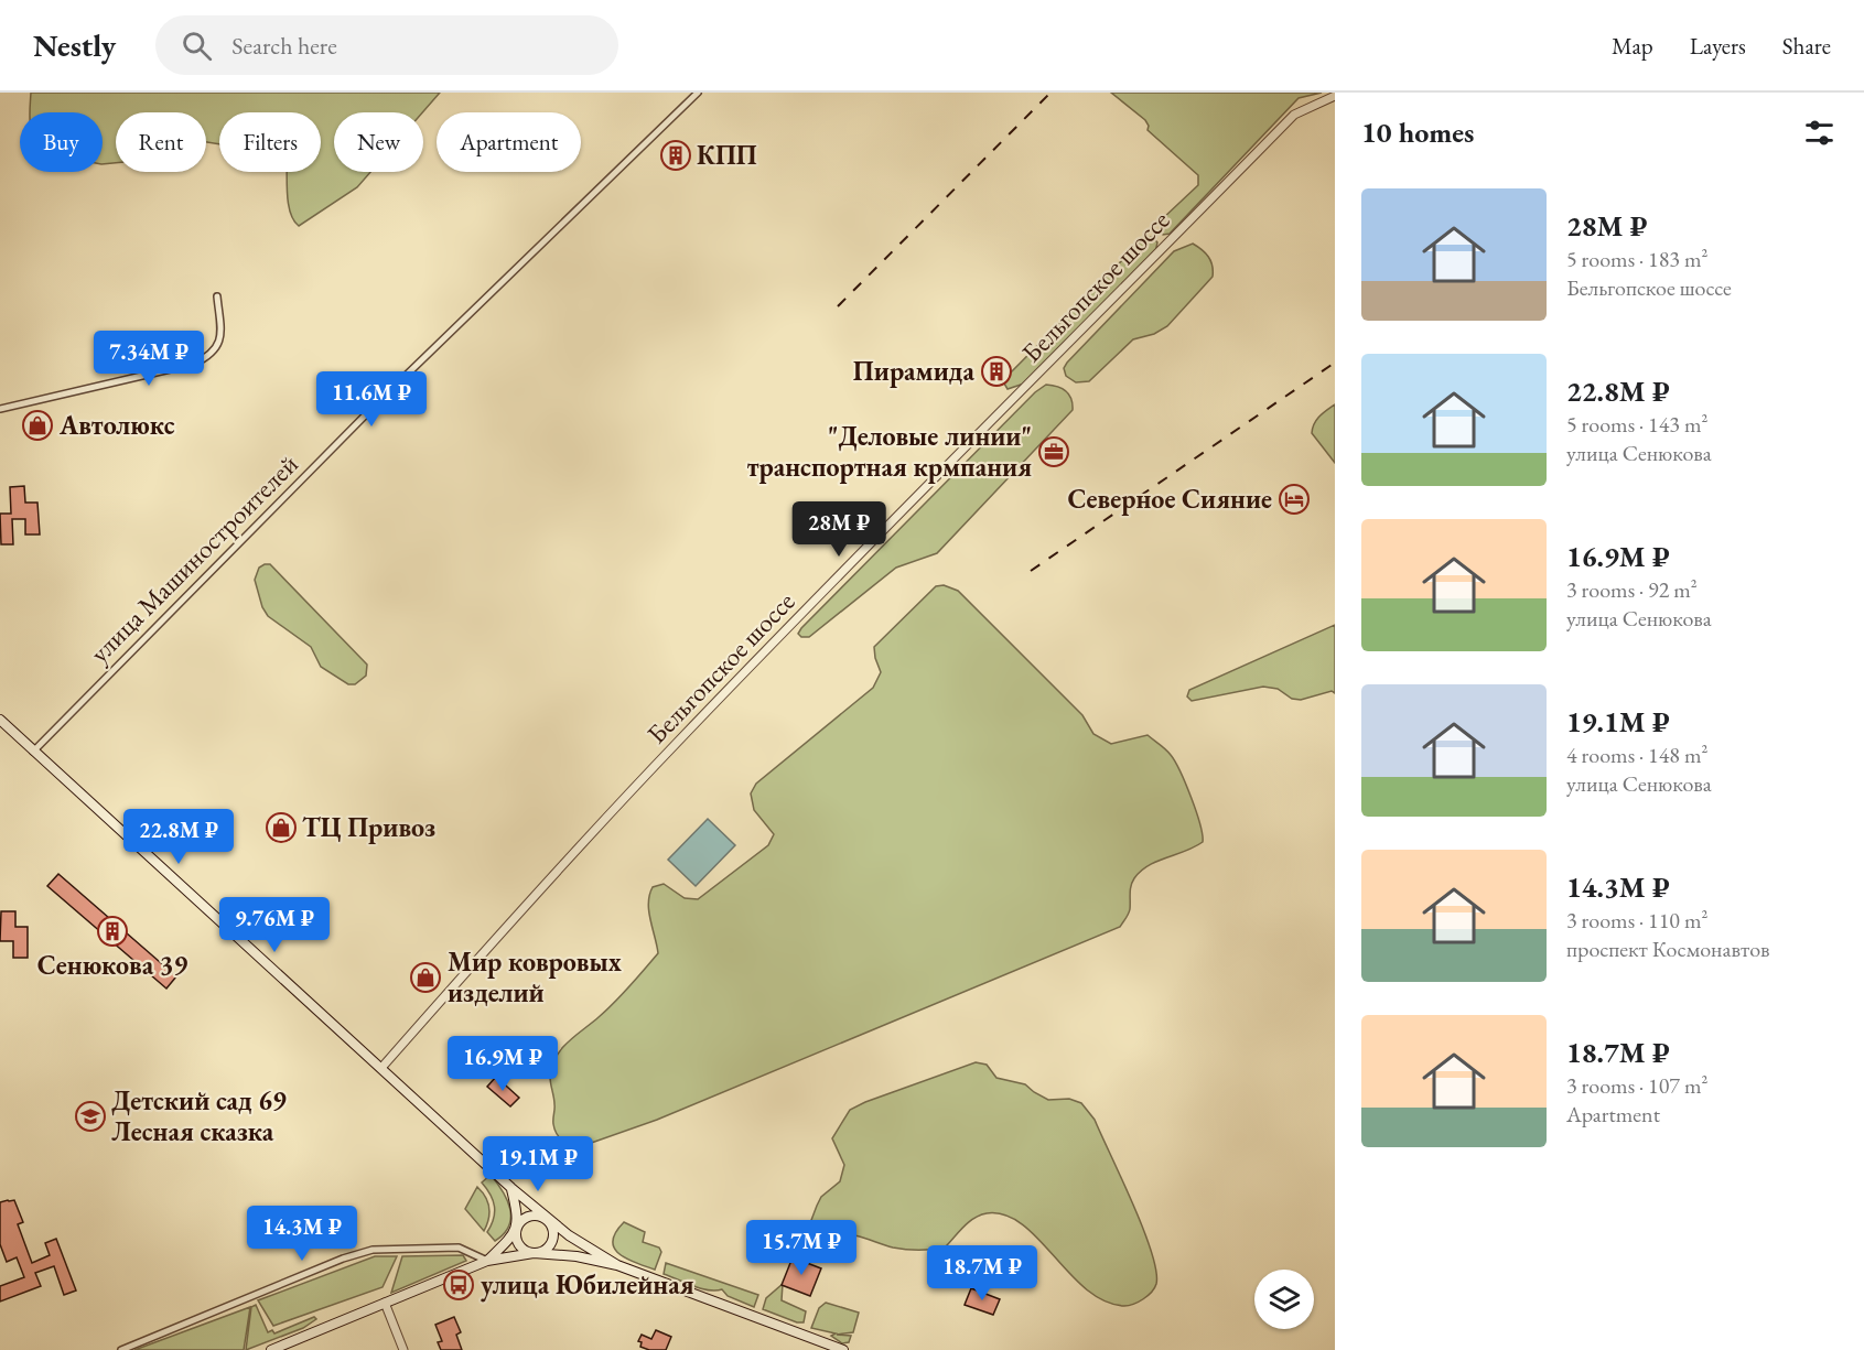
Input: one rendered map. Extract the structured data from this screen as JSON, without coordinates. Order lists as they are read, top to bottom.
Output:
{
  "streets": {
    "street": ["Бельгопское шоссе", "улица Машиностроителей"]
  },
  "places": {
    "building": ["КПП", "Пирамида", "Сенюкова 39"],
    "shop": ["Автолюкс", "ТЦ Привоз", "Мир ковровых изделий"],
    "office": ["\"Деловые линии\" транспортная крмпания"],
    "hotel": ["Северное Сияние"],
    "school or university": ["Детский сад 69 Лесная сказка"],
    "bus stop": ["улица Юбилейная"]
  },
  "page": {
    "header": "Nestly",
    "search": "Search here",
    "nav": ["Map", "Layers", "Share"],
    "heading": "10 homes",
    "chip": [
      "Buy",
      "Rent",
      "Filters",
      "New",
      "Apartment"
    ],
    "list": [
      {
        "name": "28M ₽",
        "note": "5 rooms · 183 m² · Бельгопское шоссе"
      },
      {
        "name": "22.8M ₽",
        "note": "5 rooms · 143 m² · улица Сенюкова"
      },
      {
        "name": "16.9M ₽",
        "note": "3 rooms · 92 m² · улица Сенюкова"
      },
      {
        "name": "19.1M ₽",
        "note": "4 rooms · 148 m² · улица Сенюкова"
      },
      {
        "name": "14.3M ₽",
        "note": "3 rooms · 110 m² · проспект Космонавтов"
      },
      {
        "name": "18.7M ₽",
        "note": "3 rooms · 107 m² · Apartment"
      }
    ],
    "price": [
      "7.34M ₽",
      "11.6M ₽",
      "28M ₽",
      "22.8M ₽",
      "9.76M ₽",
      "16.9M ₽",
      "19.1M ₽",
      "14.3M ₽",
      "15.7M ₽",
      "18.7M ₽"
    ]
  }
}
